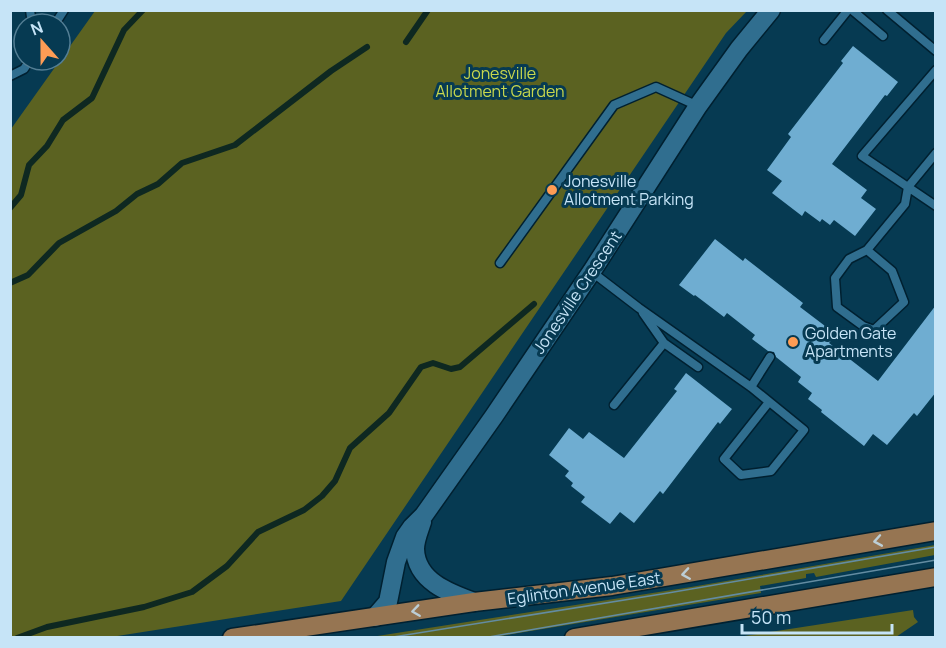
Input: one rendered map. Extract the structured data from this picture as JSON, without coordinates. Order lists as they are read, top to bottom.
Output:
{
  "streets": {
    "main road": ["Eglinton Avenue East"],
    "street": ["Jonesville Crescent"]
  },
  "crossings": [
    ["Jonesville Crescent", "Eglinton Avenue East"]
  ],
  "parks": ["Jonesville Allotment Garden"],
  "places": ["Jonesville Allotment Parking", "Golden Gate Apartments"],
  "scale_bar": "50 m",
  "north": "top"
}
